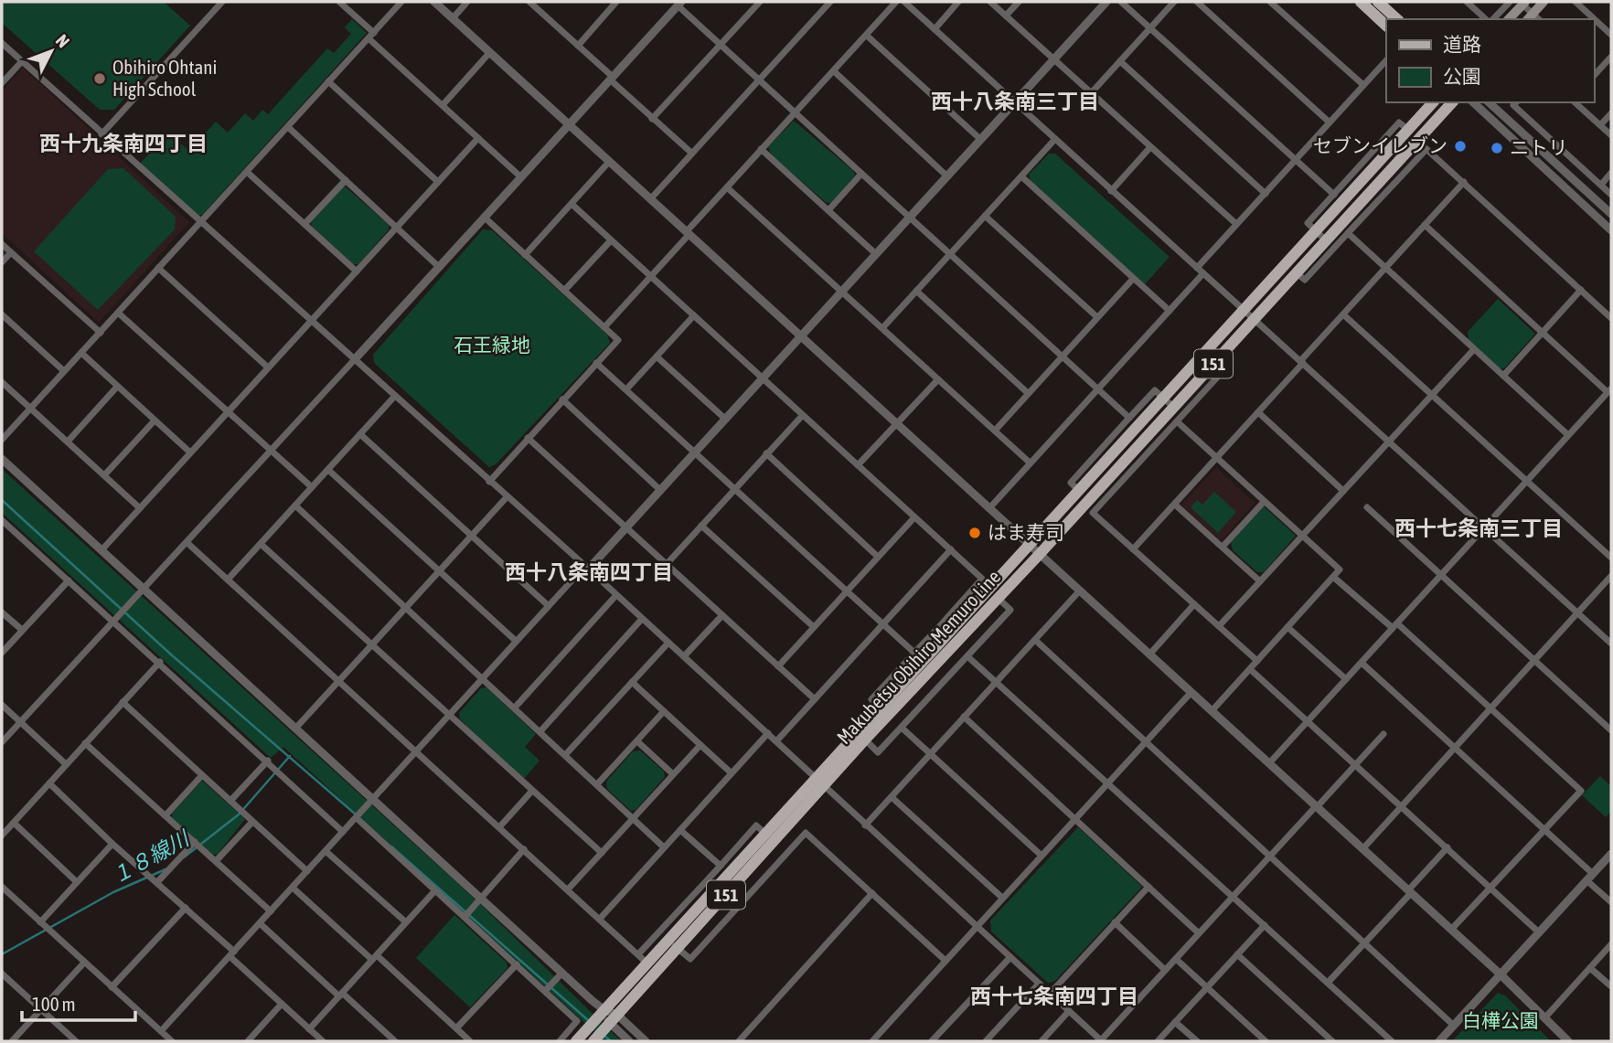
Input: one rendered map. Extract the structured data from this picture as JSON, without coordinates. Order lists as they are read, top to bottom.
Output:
{
  "streets": {
    "main road": ["151", "Makubetsu Obihiro Memuro Line"]
  },
  "districts": [
    "西十八条南三丁目",
    "西十九条南四丁目",
    "西十七条南三丁目",
    "西十八条南四丁目",
    "西十七条南四丁目"
  ],
  "water": ["１８線川"],
  "parks": ["石王緑地", "白樺公園"],
  "places": [
    "Obihiro Ohtani High School",
    "セブンイレブン",
    "ニトリ",
    "はま寿司"
  ],
  "legend": ["道路", "公園"],
  "scale_bar": "100 m",
  "north": "top right"
}
